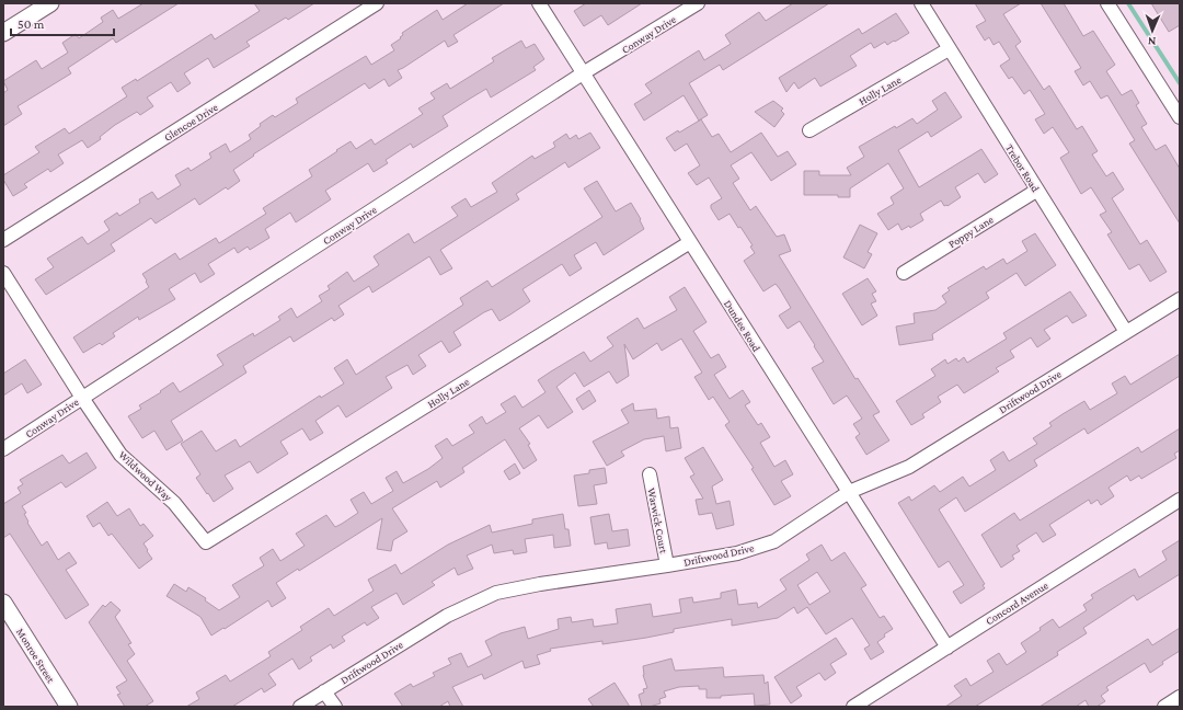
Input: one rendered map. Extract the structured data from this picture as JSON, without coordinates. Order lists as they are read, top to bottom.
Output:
{
  "streets": {
    "street": [
      "Conway Drive",
      "Holly Lane",
      "Glencoe Drive",
      "Trebor Road",
      "Poppy Lane",
      "Dundee Road",
      "Driftwood Drive",
      "Wildwood Way",
      "Warwick Court",
      "Concord Avenue",
      "Monroe Street"
    ]
  },
  "crossings": [
    ["Conway Drive", "Dundee Road"],
    ["Conway Drive", "Wildwood Way"],
    ["Holly Lane", "Trebor Road"],
    ["Holly Lane", "Dundee Road"],
    ["Holly Lane", "Wildwood Way"],
    ["Trebor Road", "Poppy Lane"],
    ["Trebor Road", "Driftwood Drive"],
    ["Dundee Road", "Driftwood Drive"],
    ["Dundee Road", "Concord Avenue"],
    ["Driftwood Drive", "Warwick Court"]
  ],
  "scale_bar": "50 m",
  "north": "bottom"
}
